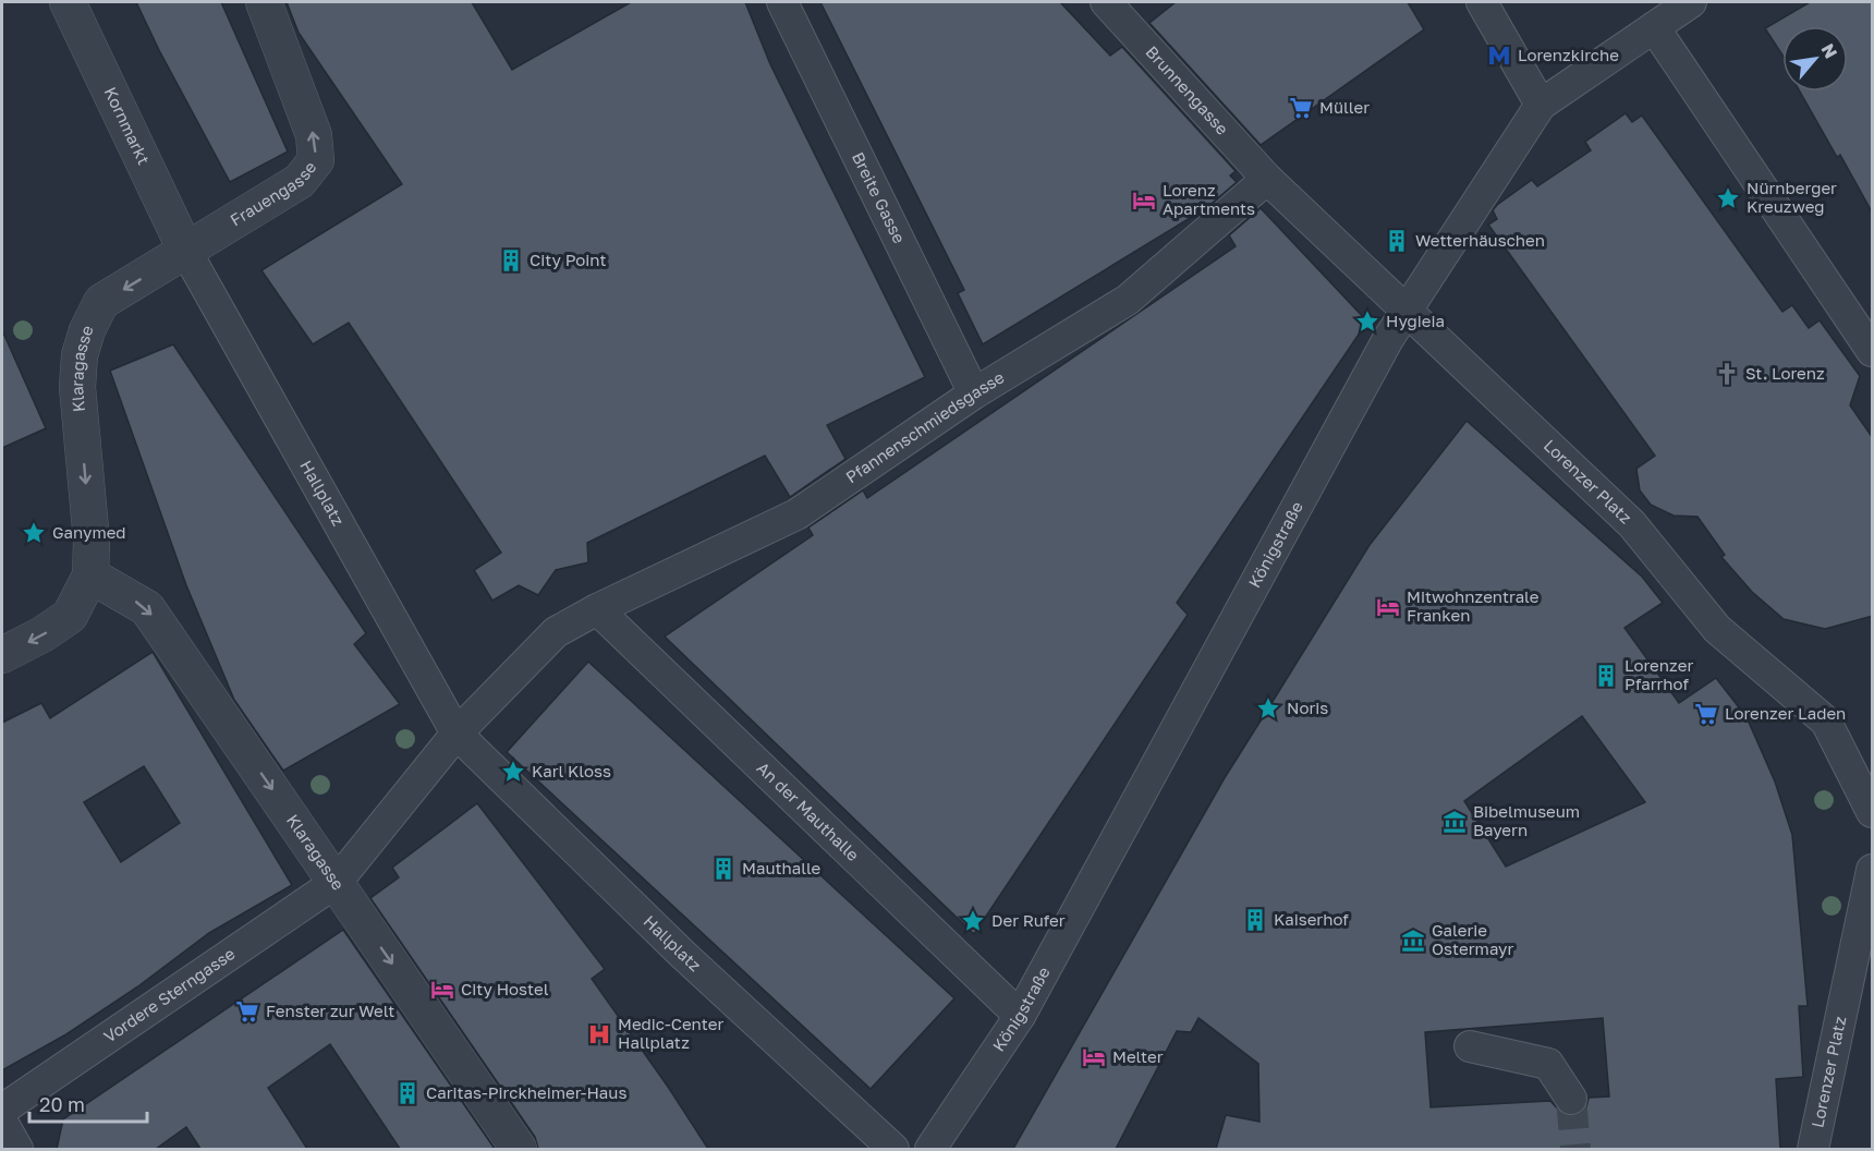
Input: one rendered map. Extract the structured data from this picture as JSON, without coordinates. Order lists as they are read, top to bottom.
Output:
{
  "streets": {
    "street": [
      "Brunnengasse",
      "Kornmarkt",
      "Frauengasse",
      "Breite Gasse",
      "Klaragasse",
      "Pfannenschmiedsgasse",
      "Lorenzer Platz",
      "Hallplatz",
      "Königstraße",
      "An der Mauthalle",
      "Vordere Sterngasse"
    ]
  },
  "crossings": [
    ["Brunnengasse", "Pfannenschmiedsgasse"],
    ["Brunnengasse", "Lorenzer Platz"],
    ["Kornmarkt", "Frauengasse"],
    ["Kornmarkt", "Klaragasse"],
    ["Kornmarkt", "Hallplatz"],
    ["Frauengasse", "Klaragasse"],
    ["Frauengasse", "Hallplatz"],
    ["Breite Gasse", "Pfannenschmiedsgasse"],
    ["Klaragasse", "Hallplatz"],
    ["Klaragasse", "Vordere Sterngasse"],
    ["Pfannenschmiedsgasse", "Lorenzer Platz"],
    ["Pfannenschmiedsgasse", "Hallplatz"],
    ["Pfannenschmiedsgasse", "An der Mauthalle"],
    ["Lorenzer Platz", "Königstraße"],
    ["Königstraße", "An der Mauthalle"]
  ],
  "one_way": ["Klaragasse"],
  "places": {
    "metro station": ["Lorenzkirche"],
    "supermarket": ["Müller", "Lorenzer Laden", "Fenster zur Welt"],
    "place": [
      "Nürnberger Kreuzweg",
      "Hygieia",
      "Ganymed",
      "Noris",
      "Karl Kloss",
      "Der Rufer"
    ],
    "hotel": [
      "Lorenz Apartments",
      "Mitwohnzentrale Franken",
      "City Hostel",
      "Melter"
    ],
    "building": [
      "Wetterhäuschen",
      "City Point",
      "Lorenzer Pfarrhof",
      "Mauthalle",
      "Kaiserhof",
      "Caritas-Pirckheimer-Haus"
    ],
    "church": ["St. Lorenz"],
    "museum": ["Bibelmuseum Bayern", "Galerie Ostermayr"],
    "hospital": ["Medic-Center Hallplatz"]
  },
  "scale_bar": "20 m",
  "north": "top right"
}
